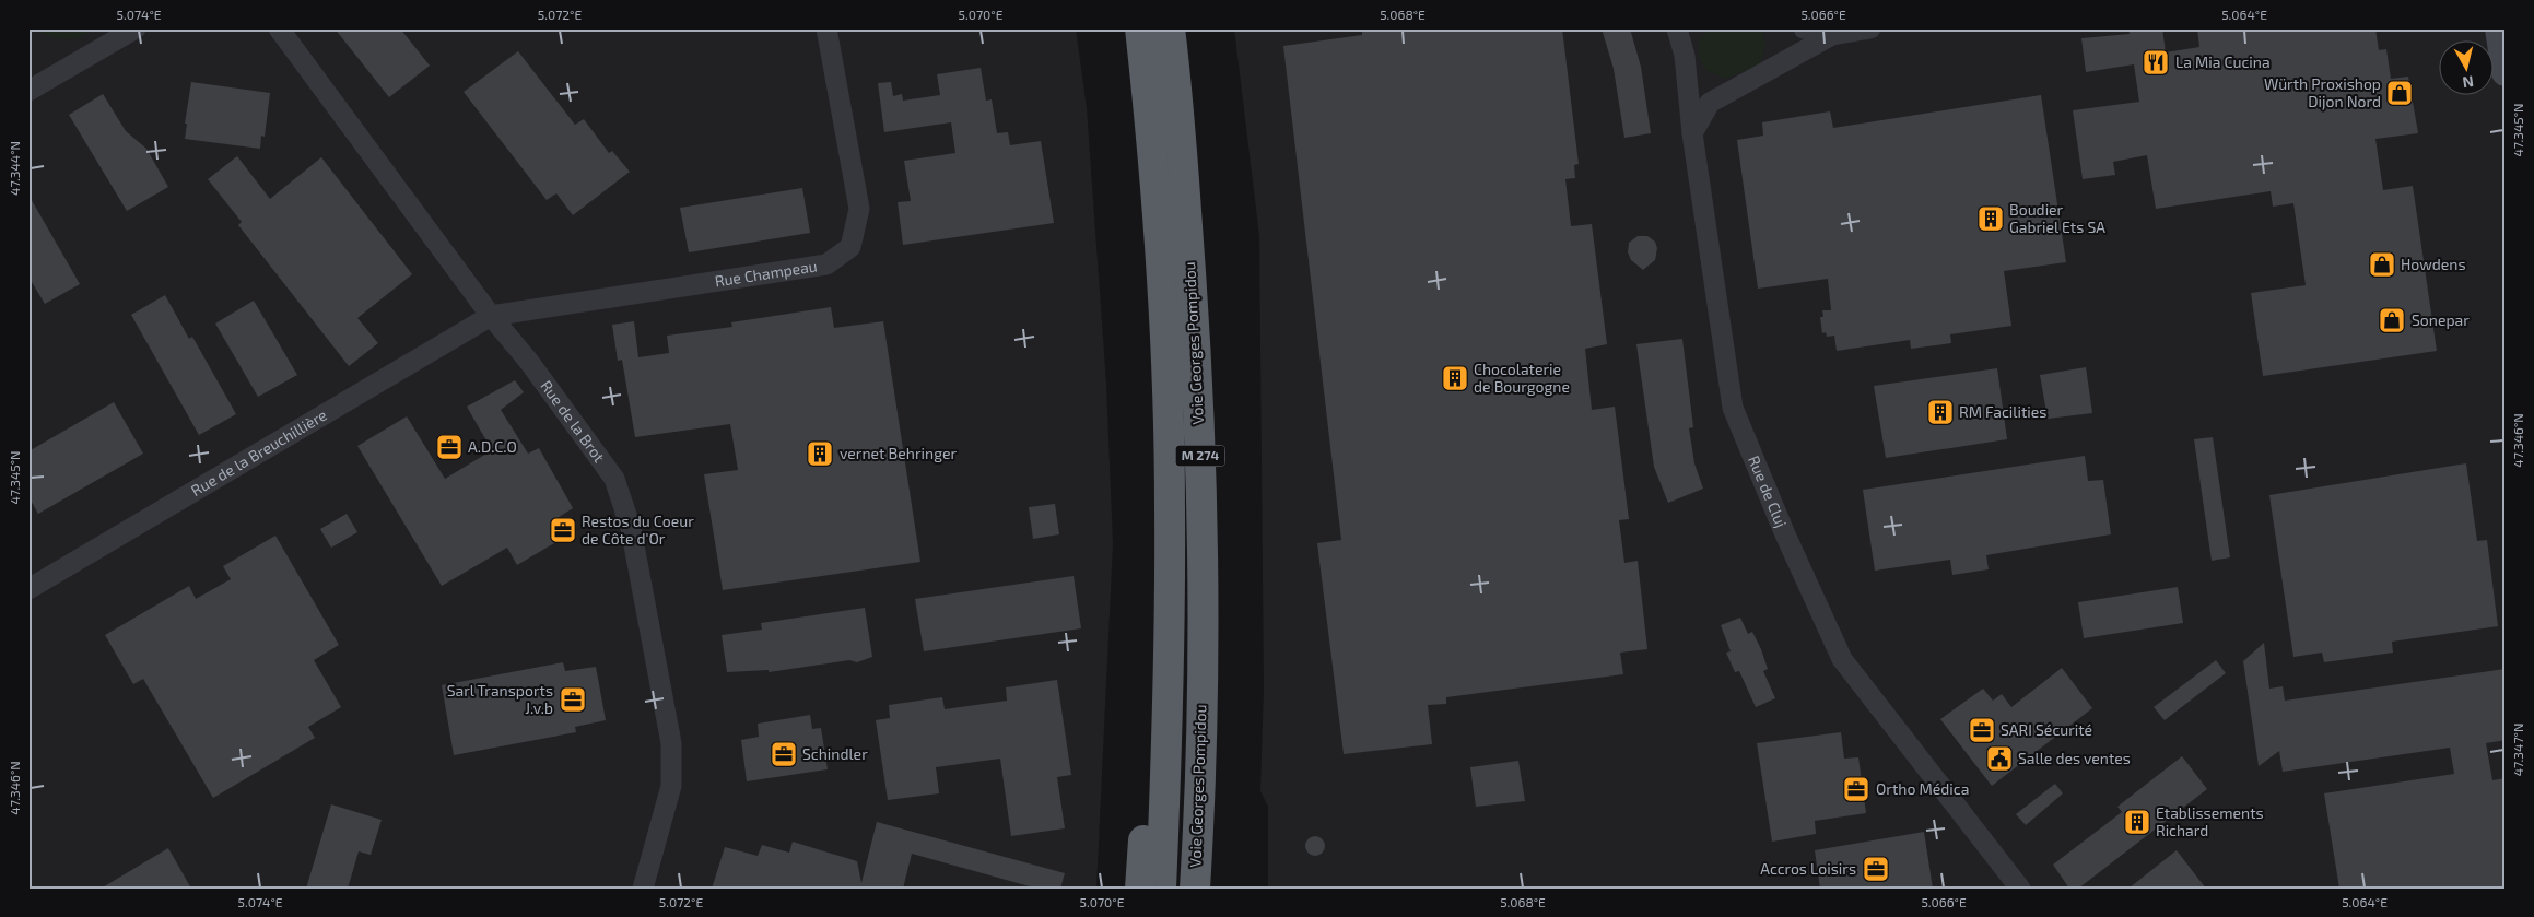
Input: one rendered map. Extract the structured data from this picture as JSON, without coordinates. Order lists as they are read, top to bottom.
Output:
{
  "streets": {
    "highway": ["Voie Georges Pompidou", "M 274"],
    "street": [
      "Rue Champeau",
      "Rue de la Brot",
      "Rue de la Breuchillière",
      "Rue de Cluj"
    ]
  },
  "crossings": [
    ["Rue Champeau", "Rue de la Brot"],
    ["Rue Champeau", "Rue de la Breuchillière"],
    ["Rue de la Brot", "Rue de la Breuchillière"]
  ],
  "places": {
    "restaurant": ["La Mia Cucina"],
    "shop": ["Würth Proxishop Dijon Nord", "Howdens", "Sonepar"],
    "building": [
      "Boudier Gabriel Ets SA",
      "Chocolaterie de Bourgogne",
      "RM Facilities",
      "vernet Behringer",
      "Etablissements Richard"
    ],
    "office": [
      "A.D.C.O",
      "Restos du Coeur de Côte d'Or",
      "Sarl Transports J.v.b",
      "SARI Sécurité",
      "Schindler",
      "Ortho Médica",
      "Accros Loisirs"
    ],
    "public building": ["Salle des ventes"]
  },
  "north": "bottom",
  "coordinates": [
    "5.074°E",
    "5.072°E",
    "5.070°E",
    "5.068°E",
    "5.066°E",
    "5.064°E",
    "47.345°N",
    "47.344°N",
    "47.346°N",
    "47.347°N"
  ]
}
